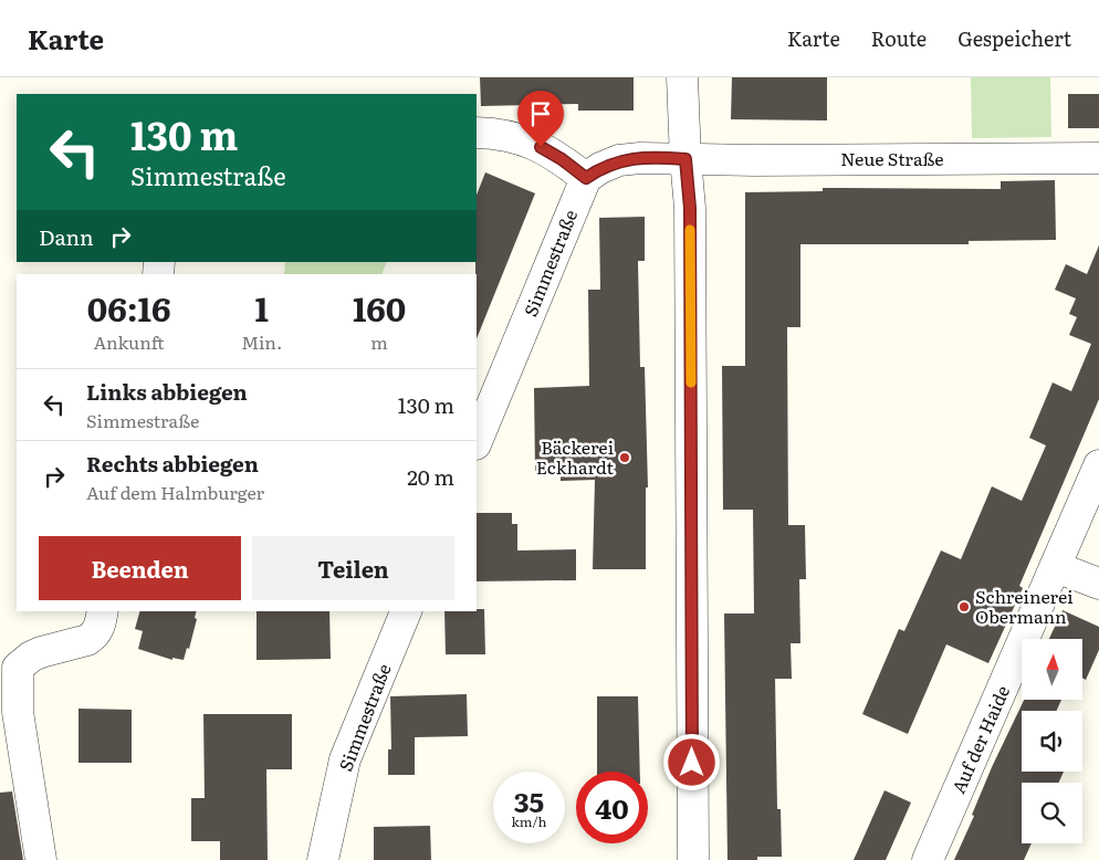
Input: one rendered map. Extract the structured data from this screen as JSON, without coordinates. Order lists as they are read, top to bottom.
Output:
{
  "streets": {
    "street": ["Neue Straße", "Simmestraße", "Auf der Haide"]
  },
  "places": ["Bäckerei Eckhardt", "Schreinerei Obermann"],
  "north": "top",
  "page": {
    "header": "Karte",
    "nav": ["Karte", "Route", "Gespeichert"],
    "turn": ["130 m", "Simmestraße"],
    "then": "Dann",
    "eta": [
      "06:16",
      "Ankunft",
      "1",
      "Min.",
      "160",
      "m"
    ],
    "list": [
      {
        "name": "Links abbiegen",
        "note": "Simmestraße",
        "value": "130 m"
      },
      {
        "name": "Rechts abbiegen",
        "note": "Auf dem Halmburger",
        "value": "20 m"
      }
    ],
    "buttons": ["Beenden", "Teilen"],
    "speed": "35 km/h",
    "limit": "40"
  }
}
